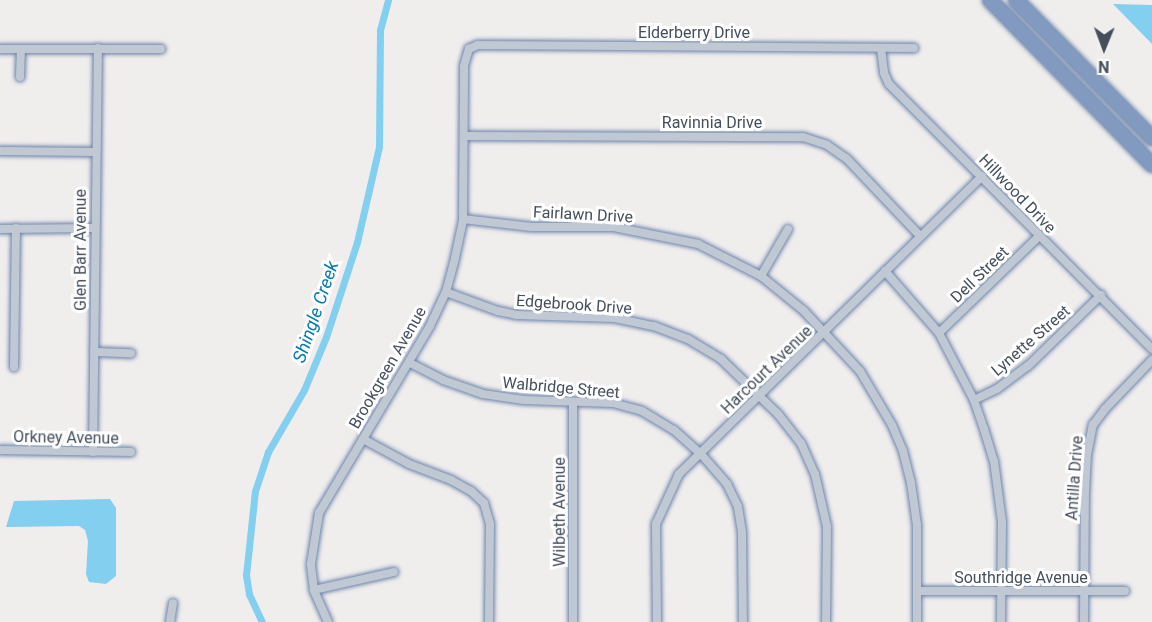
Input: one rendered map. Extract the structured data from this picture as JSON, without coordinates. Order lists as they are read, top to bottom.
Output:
{
  "streets": {
    "street": [
      "Elderberry Drive",
      "Ravinnia Drive",
      "Hillwood Drive",
      "Fairlawn Drive",
      "Glen Barr Avenue",
      "Dell Street",
      "Edgebrook Drive",
      "Lynette Street",
      "Brookgreen Avenue",
      "Harcourt Avenue",
      "Walbridge Street",
      "Orkney Avenue",
      "Antilla Drive",
      "Wilbeth Avenue",
      "Southridge Avenue"
    ]
  },
  "crossings": [
    ["Elderberry Drive", "Hillwood Drive"],
    ["Elderberry Drive", "Brookgreen Avenue"],
    ["Ravinnia Drive", "Brookgreen Avenue"],
    ["Ravinnia Drive", "Harcourt Avenue"],
    ["Hillwood Drive", "Dell Street"],
    ["Hillwood Drive", "Lynette Street"],
    ["Hillwood Drive", "Harcourt Avenue"],
    ["Fairlawn Drive", "Brookgreen Avenue"],
    ["Fairlawn Drive", "Harcourt Avenue"],
    ["Fairlawn Drive", "Southridge Avenue"],
    ["Glen Barr Avenue", "Orkney Avenue"],
    ["Edgebrook Drive", "Brookgreen Avenue"],
    ["Edgebrook Drive", "Harcourt Avenue"],
    ["Brookgreen Avenue", "Walbridge Street"],
    ["Harcourt Avenue", "Walbridge Street"],
    ["Walbridge Street", "Wilbeth Avenue"],
    ["Antilla Drive", "Southridge Avenue"]
  ],
  "water": ["Shingle Creek"],
  "north": "bottom"
}
